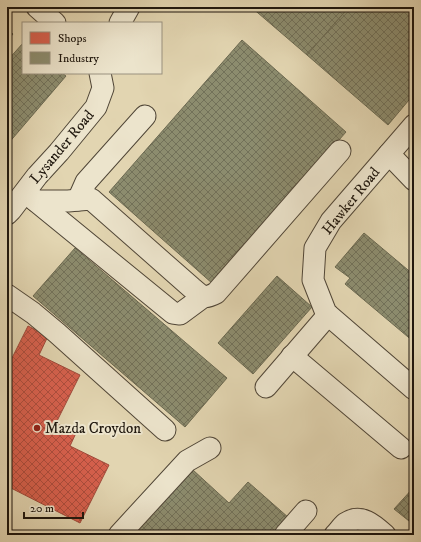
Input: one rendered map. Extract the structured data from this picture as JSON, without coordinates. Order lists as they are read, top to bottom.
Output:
{
  "streets": {
    "street": ["Lysander Road", "Hawker Road"]
  },
  "places": ["Mazda Croydon"],
  "legend": ["Shops", "Industry"],
  "scale_bar": "20 m"
}
